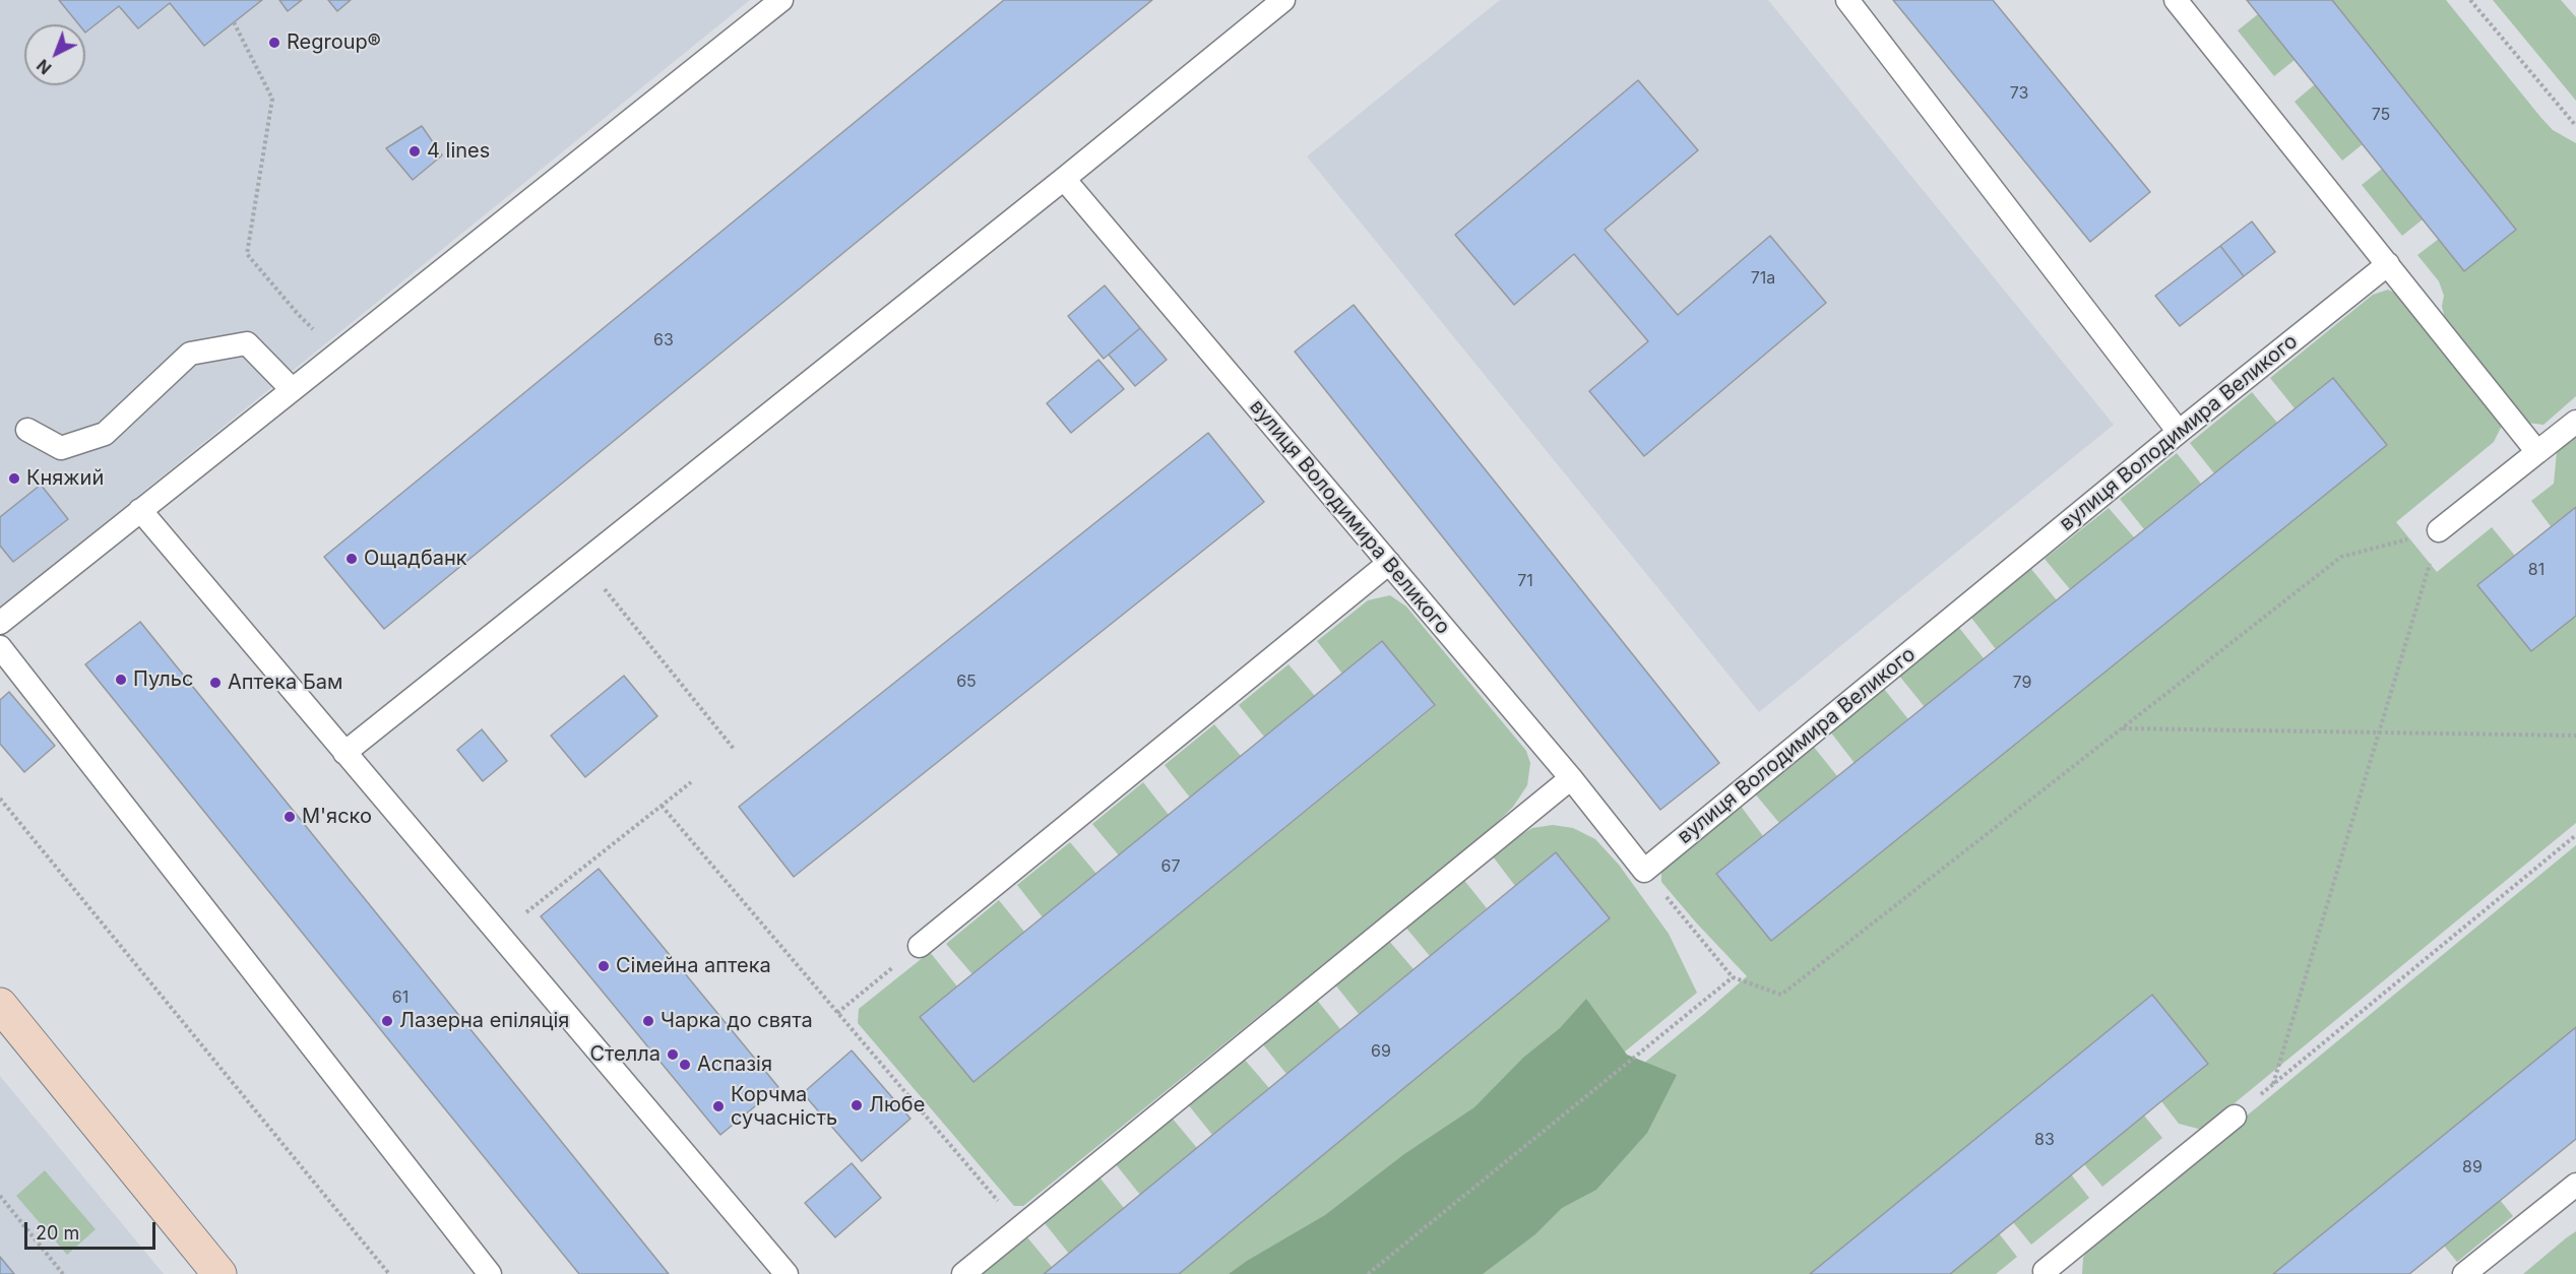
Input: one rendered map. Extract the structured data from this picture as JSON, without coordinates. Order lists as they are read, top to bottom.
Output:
{
  "streets": {
    "lane": ["вулиця Володимира Великого"]
  },
  "places": [
    "Regroup®",
    "4 lines",
    "Княжий",
    "Ощадбанк",
    "Пульс",
    "Аптека Бам",
    "М'яско",
    "Сімейна аптека",
    "Лазерна епіляція",
    "Чарка до свята",
    "Стелла",
    "Аспазія",
    "Любе",
    "Корчма сучасність"
  ],
  "house_numbers": [
    "73",
    "75",
    "71а",
    "63",
    "81",
    "71",
    "65",
    "79",
    "67",
    "61",
    "69",
    "83",
    "89"
  ],
  "scale_bar": "20 m",
  "north": "bottom left"
}
